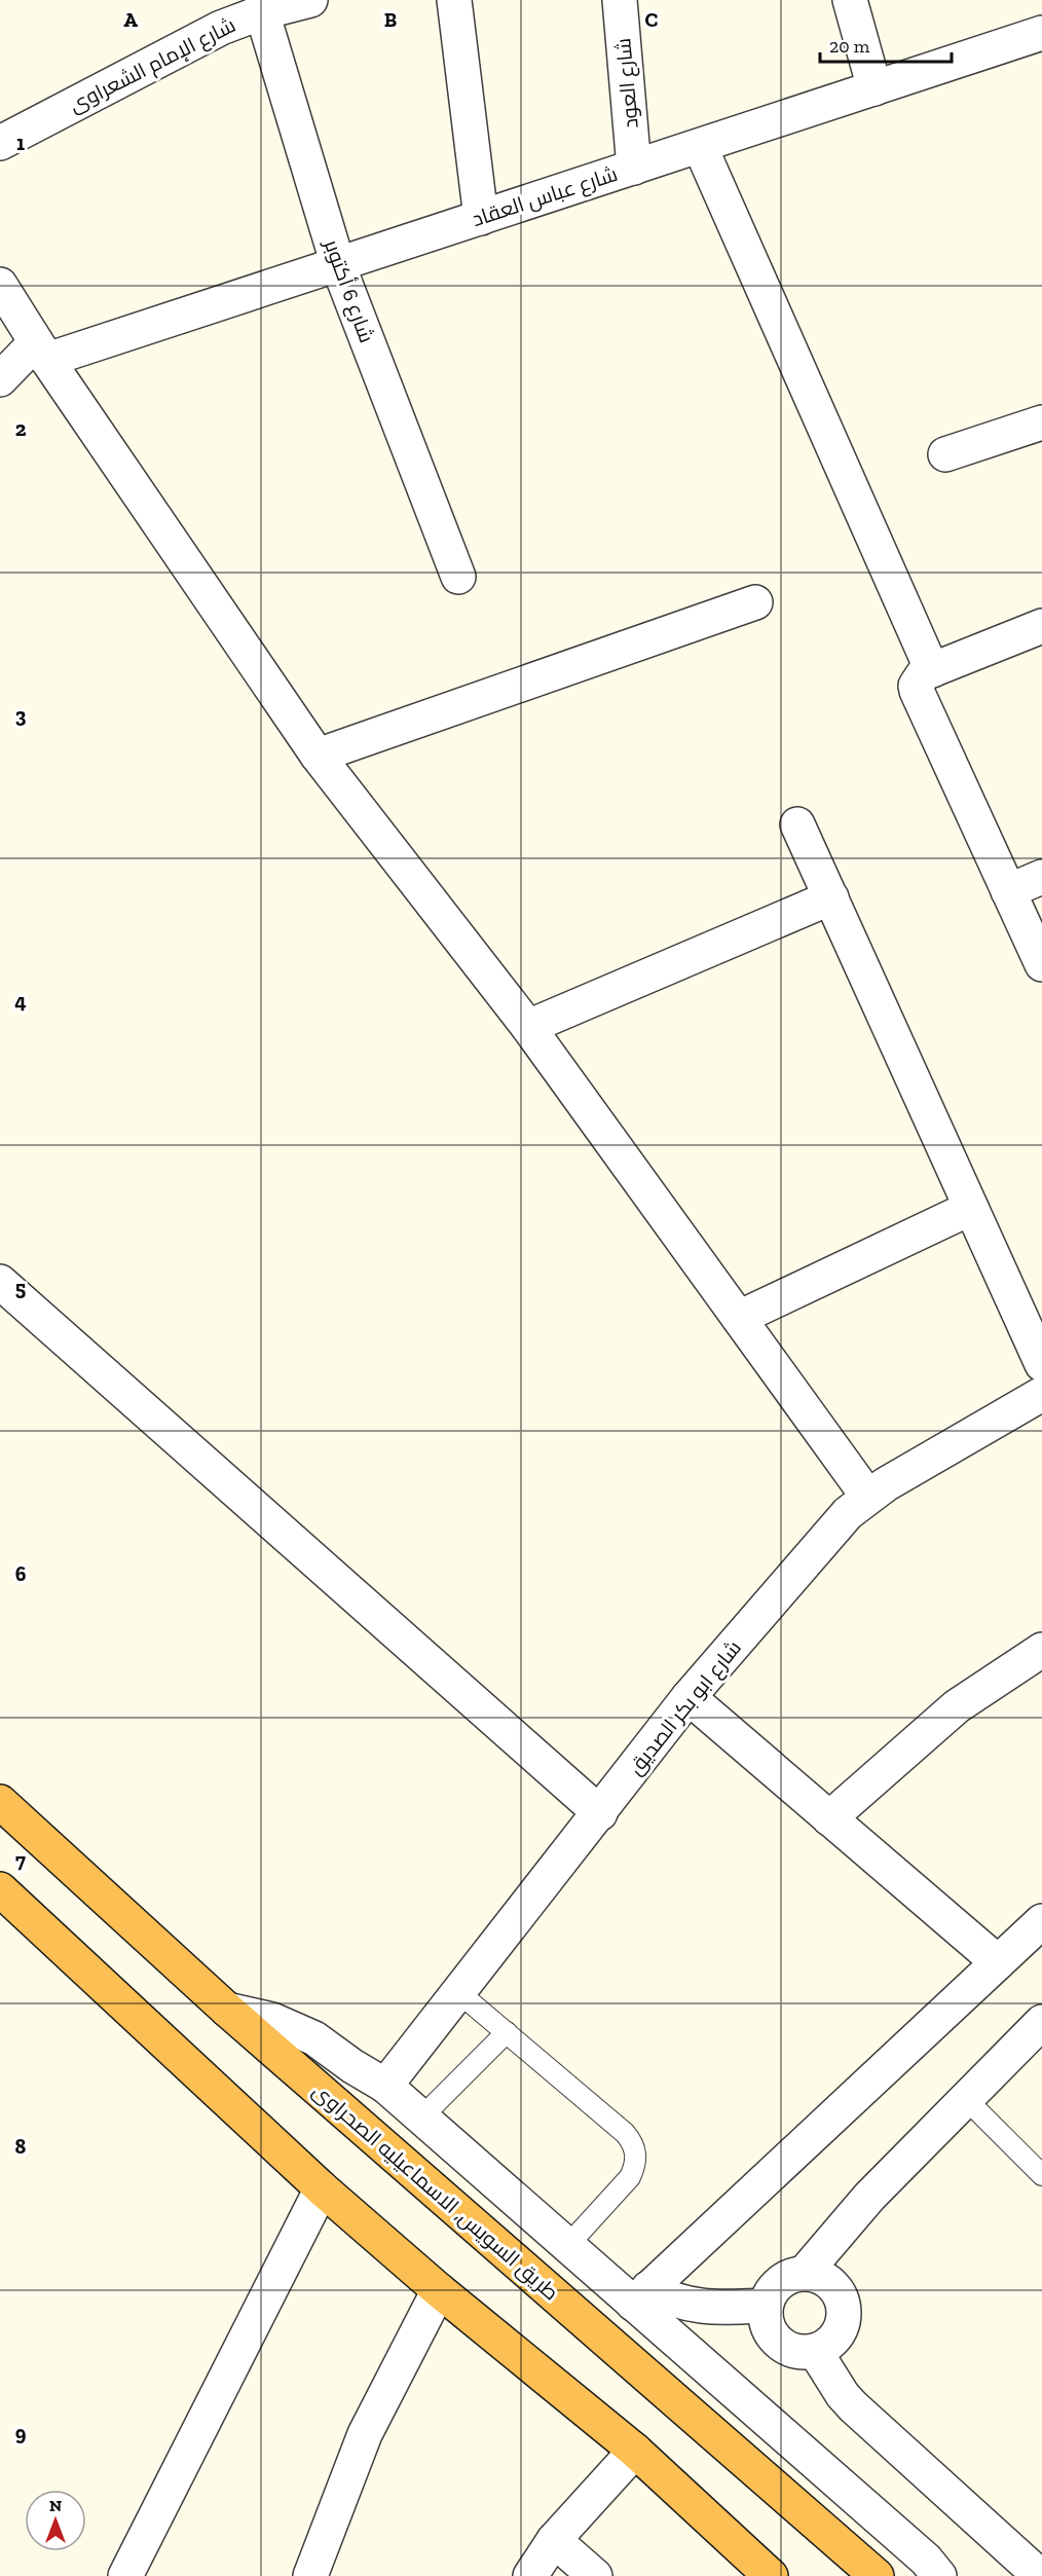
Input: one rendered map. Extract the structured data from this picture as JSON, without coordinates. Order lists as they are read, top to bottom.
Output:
{
  "streets": {
    "highway": ["طريق السويس, الاسماعيليه الصحراوى"],
    "street": [
      "شارع الإمام الشعراوى",
      "شارع العود",
      "شارع عباس العقاد",
      "شارع 6 أكتوبر",
      "شارع ابو بكر الصديق"
    ]
  },
  "crossings": [
    ["شارع الإمام الشعراوى", "شارع 6 أكتوبر"],
    ["شارع العود", "شارع عباس العقاد"],
    ["شارع عباس العقاد", "شارع 6 أكتوبر"]
  ],
  "scale_bar": "20 m",
  "north": "top",
  "grid": {
    "columns": ["A", "B", "C"],
    "rows": [
      "1",
      "2",
      "3",
      "4",
      "5",
      "6",
      "7",
      "8",
      "9"
    ]
  }
}
